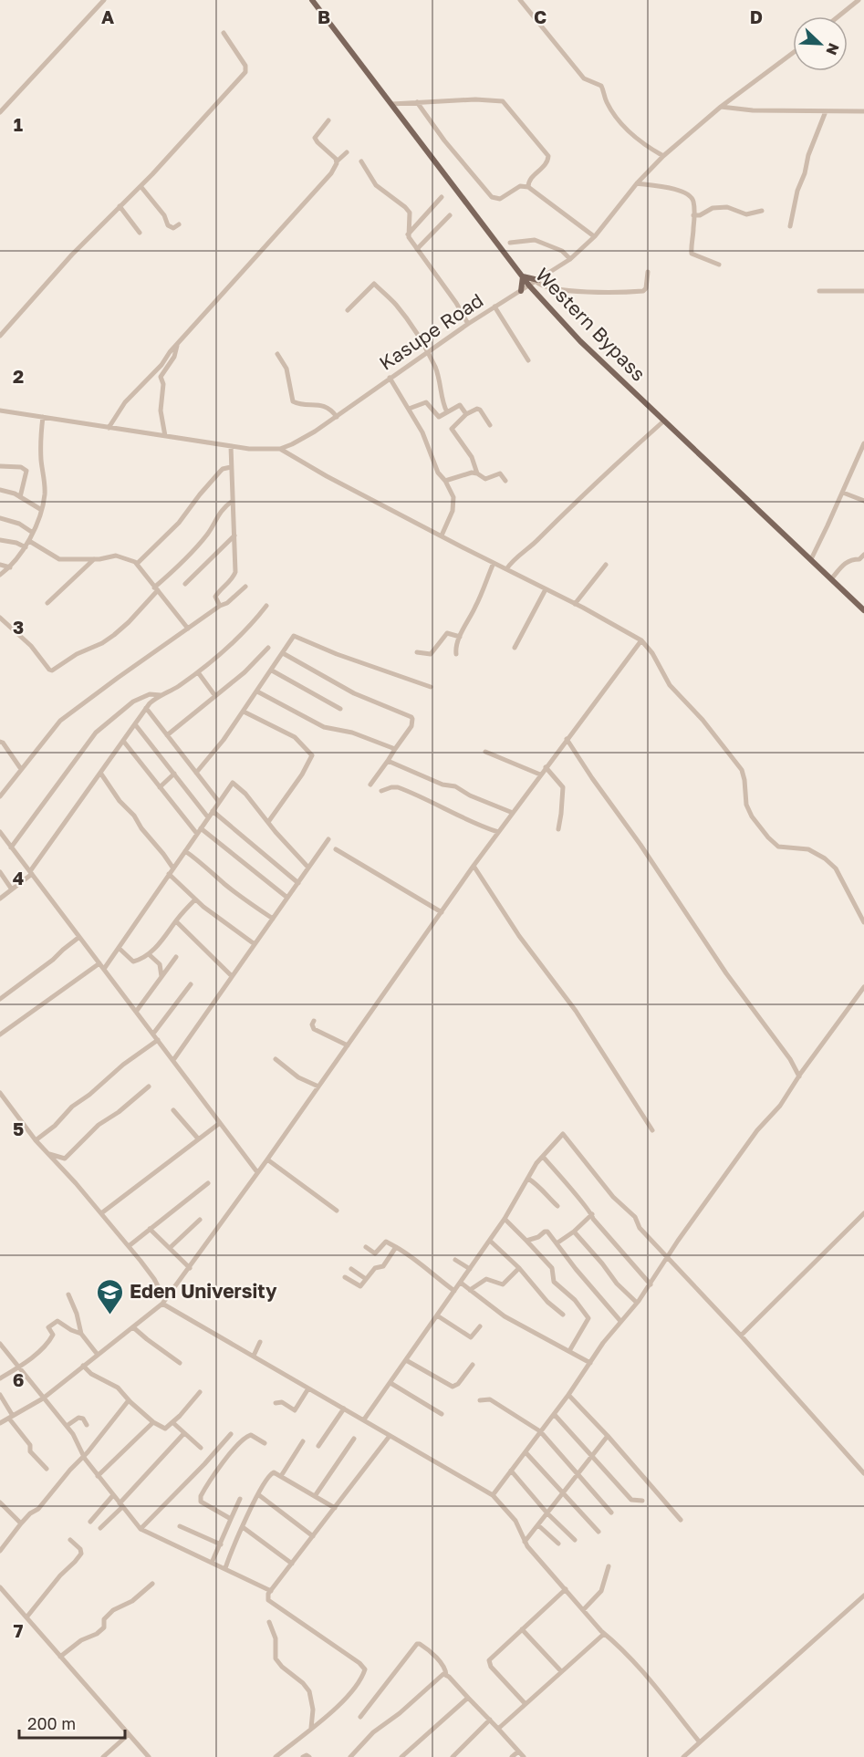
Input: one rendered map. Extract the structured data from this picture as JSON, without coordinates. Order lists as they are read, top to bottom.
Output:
{
  "streets": {
    "main road": ["Western Bypass"],
    "street": ["Kasupe Road"]
  },
  "crossings": [
    ["Western Bypass", "Kasupe Road"]
  ],
  "places": {
    "school or university": ["Eden University"]
  },
  "scale_bar": "200 m",
  "north": "bottom right",
  "grid": {
    "columns": [
      "A",
      "B",
      "C",
      "D"
    ],
    "rows": [
      "1",
      "2",
      "3",
      "4",
      "5",
      "6",
      "7"
    ]
  }
}
